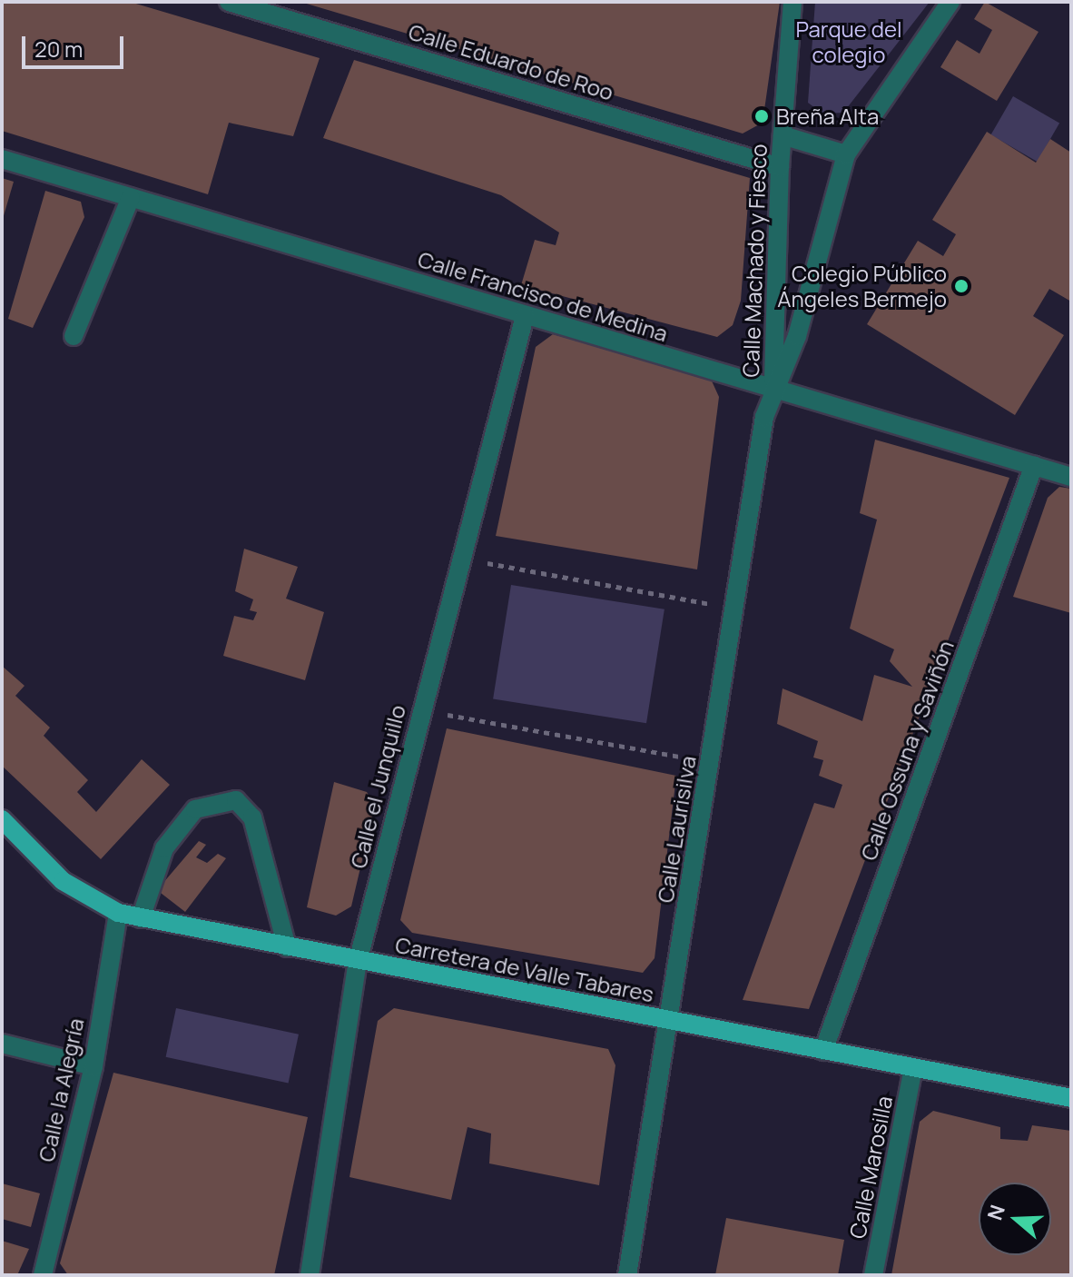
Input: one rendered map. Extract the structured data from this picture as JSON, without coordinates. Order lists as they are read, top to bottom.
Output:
{
  "streets": {
    "main road": ["Carretera de Valle Tabares"],
    "street": [
      "Calle Eduardo de Roo",
      "Calle Machado y Fiesco",
      "Calle Francisco de Medina",
      "Calle Ossuna y Saviñón",
      "Calle el Junquillo",
      "Calle Laurisilva",
      "Calle la Alegría",
      "Calle Marosilla"
    ]
  },
  "crossings": [
    ["Calle Eduardo de Roo", "Calle Machado y Fiesco"],
    ["Calle Machado y Fiesco", "Calle Francisco de Medina"],
    ["Calle Machado y Fiesco", "Calle Laurisilva"],
    ["Calle Francisco de Medina", "Calle Ossuna y Saviñón"],
    ["Calle Francisco de Medina", "Calle el Junquillo"],
    ["Calle Francisco de Medina", "Calle Laurisilva"],
    ["Calle Ossuna y Saviñón", "Carretera de Valle Tabares"],
    ["Calle el Junquillo", "Carretera de Valle Tabares"],
    ["Calle Laurisilva", "Carretera de Valle Tabares"],
    ["Carretera de Valle Tabares", "Calle la Alegría"],
    ["Carretera de Valle Tabares", "Calle Marosilla"]
  ],
  "parks": ["Parque del colegio"],
  "places": ["Breña Alta", "Colegio Público Ángeles Bermejo"],
  "scale_bar": "20 m",
  "north": "left"
}
